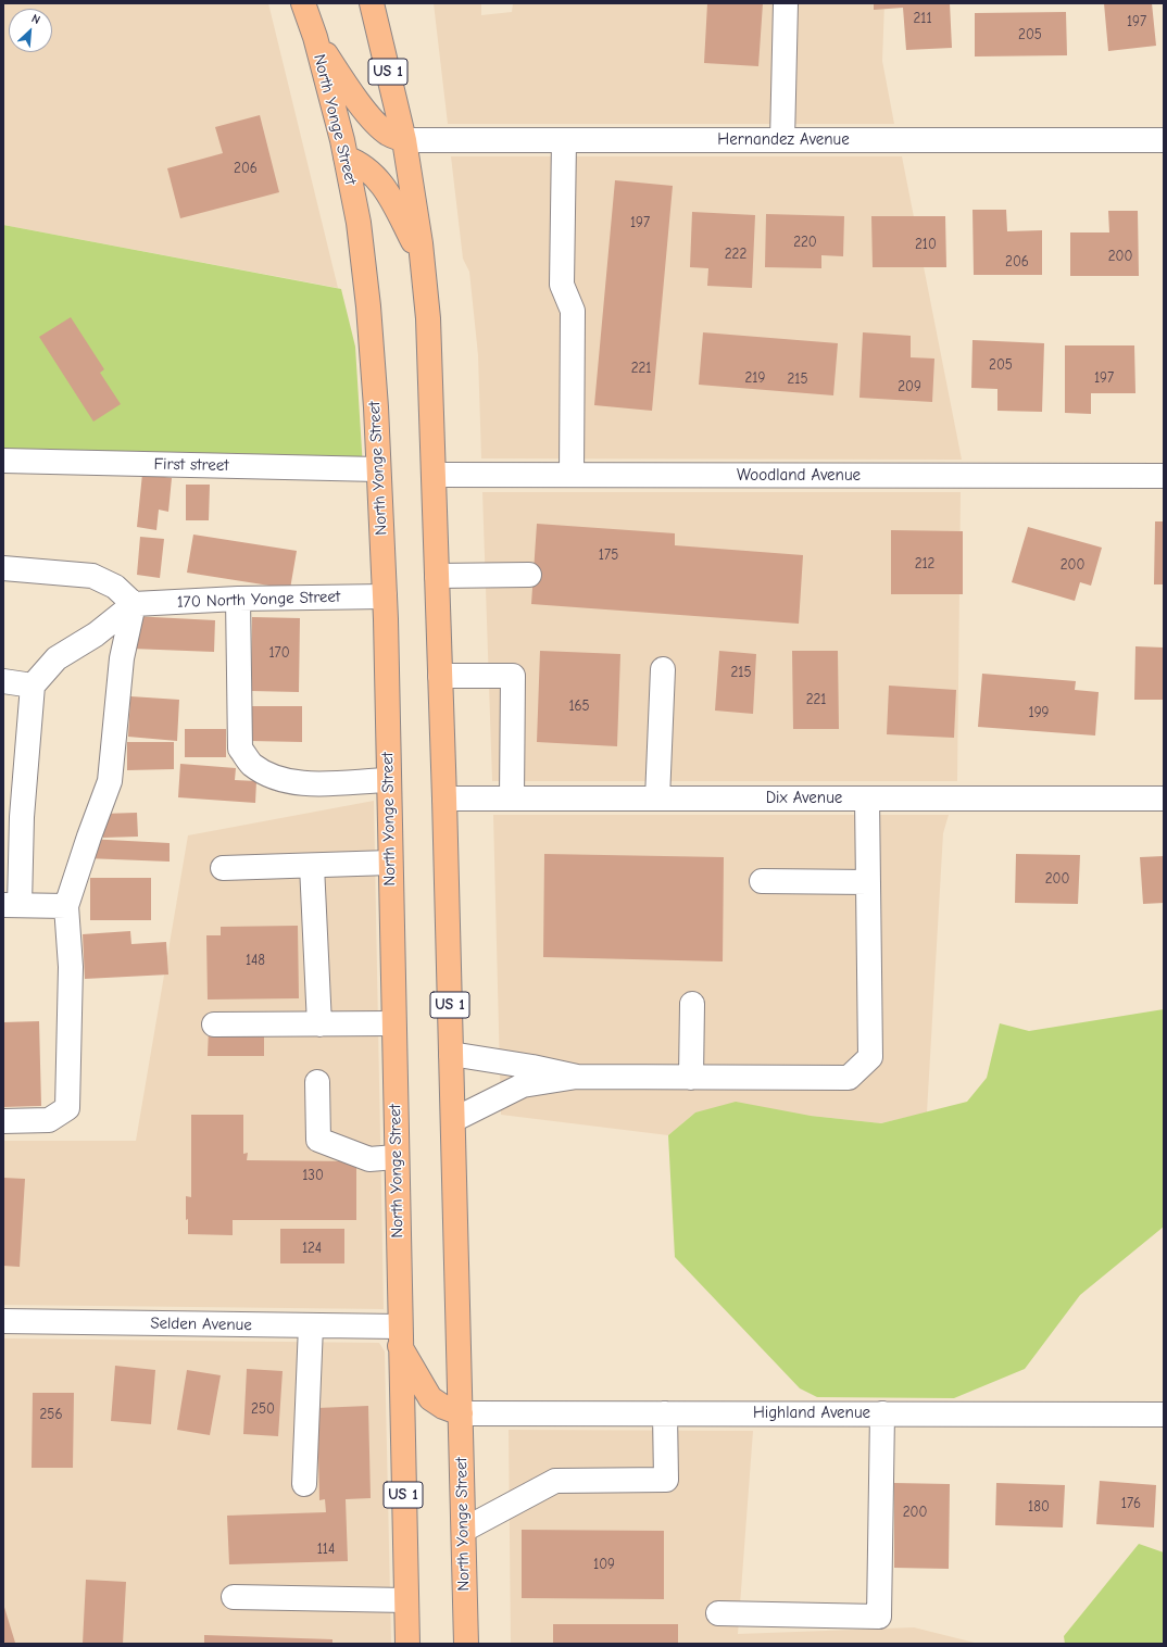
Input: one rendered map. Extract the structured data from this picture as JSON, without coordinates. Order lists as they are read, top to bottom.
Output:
{
  "streets": {
    "main road": ["US 1", "North Yonge Street"],
    "street": [
      "Hernandez Avenue",
      "First street",
      "Woodland Avenue",
      "170 North Yonge Street",
      "Dix Avenue",
      "Selden Avenue",
      "Highland Avenue"
    ]
  },
  "crossings": [
    ["North Yonge Street", "Hernandez Avenue"],
    ["North Yonge Street", "First street"],
    ["North Yonge Street", "Woodland Avenue"],
    ["North Yonge Street", "170 North Yonge Street"],
    ["North Yonge Street", "Dix Avenue"],
    ["North Yonge Street", "Selden Avenue"],
    ["North Yonge Street", "Highland Avenue"]
  ],
  "house_numbers": [
    "211",
    "197",
    "205",
    "206",
    "197",
    "220",
    "210",
    "222",
    "200",
    "206",
    "205",
    "221",
    "219",
    "197",
    "215",
    "209",
    "175",
    "212",
    "200",
    "170",
    "215",
    "221",
    "165",
    "199",
    "200",
    "148",
    "130",
    "124",
    "250",
    "256",
    "176",
    "180",
    "200",
    "114",
    "109"
  ],
  "north": "top right"
}
